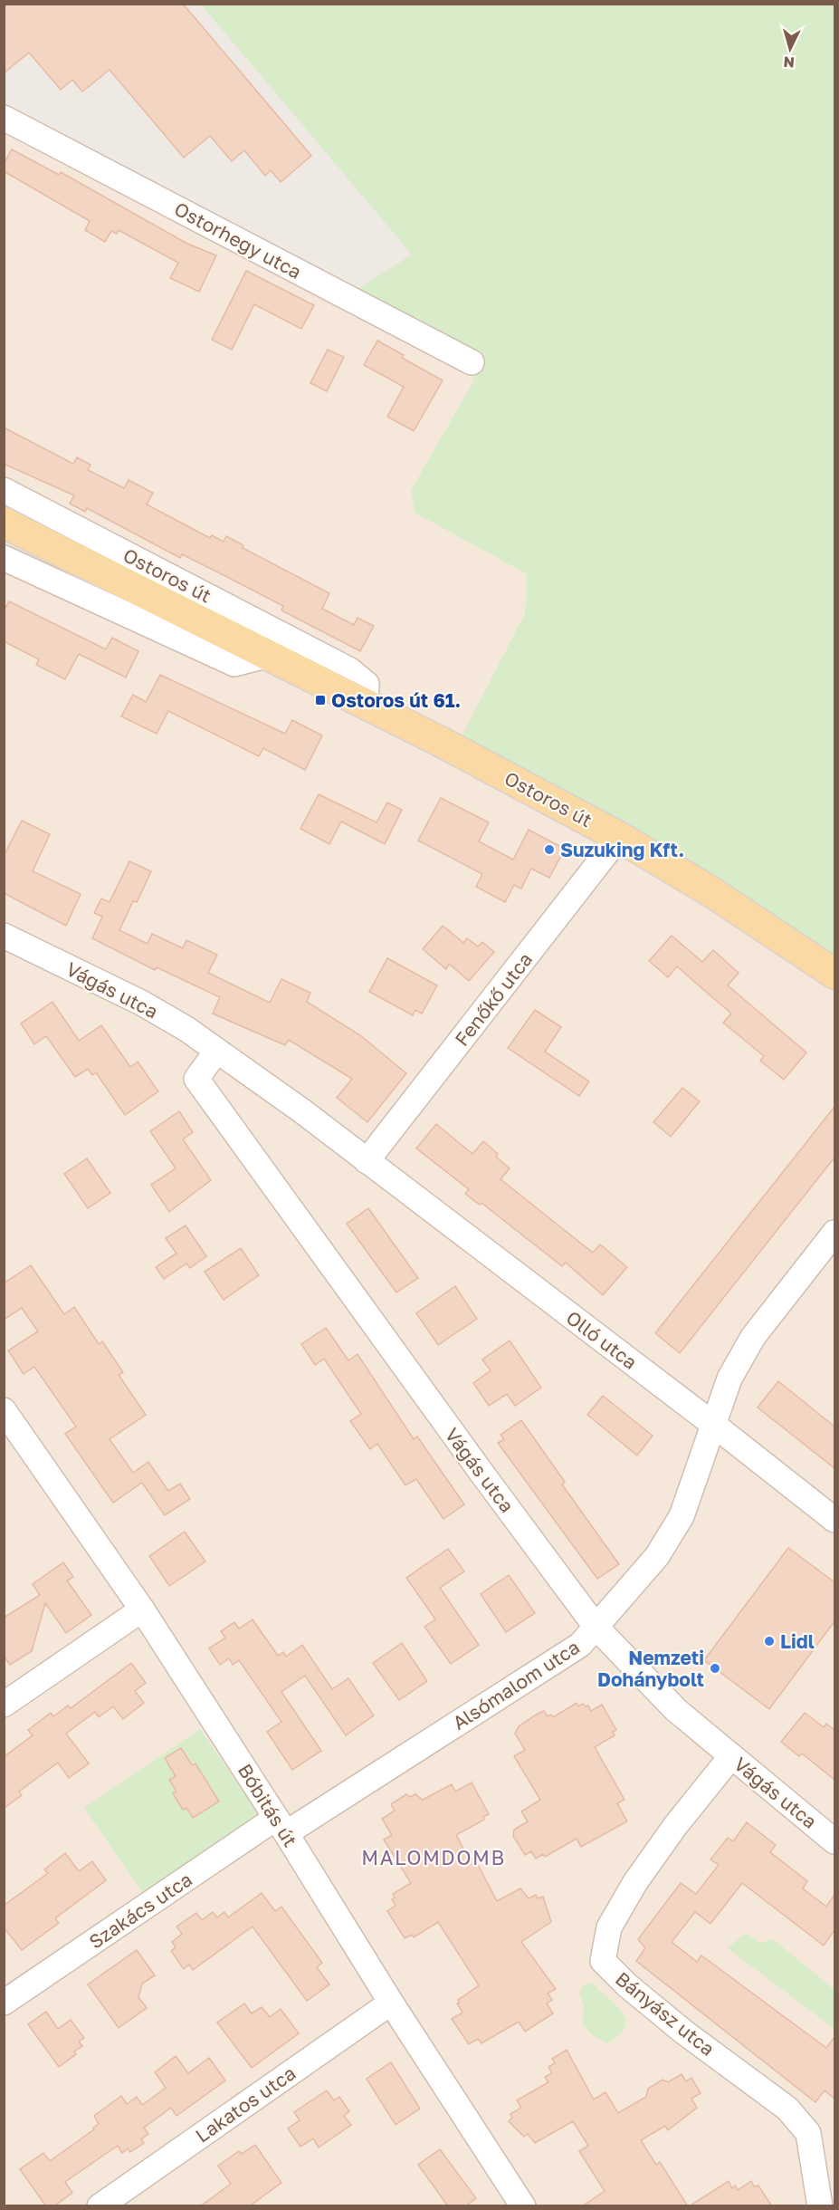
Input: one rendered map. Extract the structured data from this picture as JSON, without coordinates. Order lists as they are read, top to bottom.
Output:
{
  "streets": {
    "main road": ["Ostoros út"],
    "street": [
      "Ostorhegy utca",
      "Vágás utca",
      "Fenőkő utca",
      "Olló utca",
      "Alsómalom utca",
      "Bóbitás út",
      "Szakács utca",
      "Bányász utca",
      "Lakatos utca"
    ]
  },
  "crossings": [
    ["Ostoros út", "Fenőkő utca"],
    ["Vágás utca", "Fenőkő utca"],
    ["Vágás utca", "Olló utca"],
    ["Vágás utca", "Alsómalom utca"],
    ["Vágás utca", "Bányász utca"],
    ["Fenőkő utca", "Olló utca"],
    ["Olló utca", "Alsómalom utca"],
    ["Alsómalom utca", "Bóbitás út"],
    ["Alsómalom utca", "Szakács utca"],
    ["Bóbitás út", "Szakács utca"],
    ["Bóbitás út", "Lakatos utca"]
  ],
  "districts": ["MALOMDOMB"],
  "places": {
    "transit": ["Ostoros út 61."],
    "other": ["Suzuking Kft.", "Lidl", "Nemzeti Dohánybolt"]
  },
  "north": "bottom"
}
